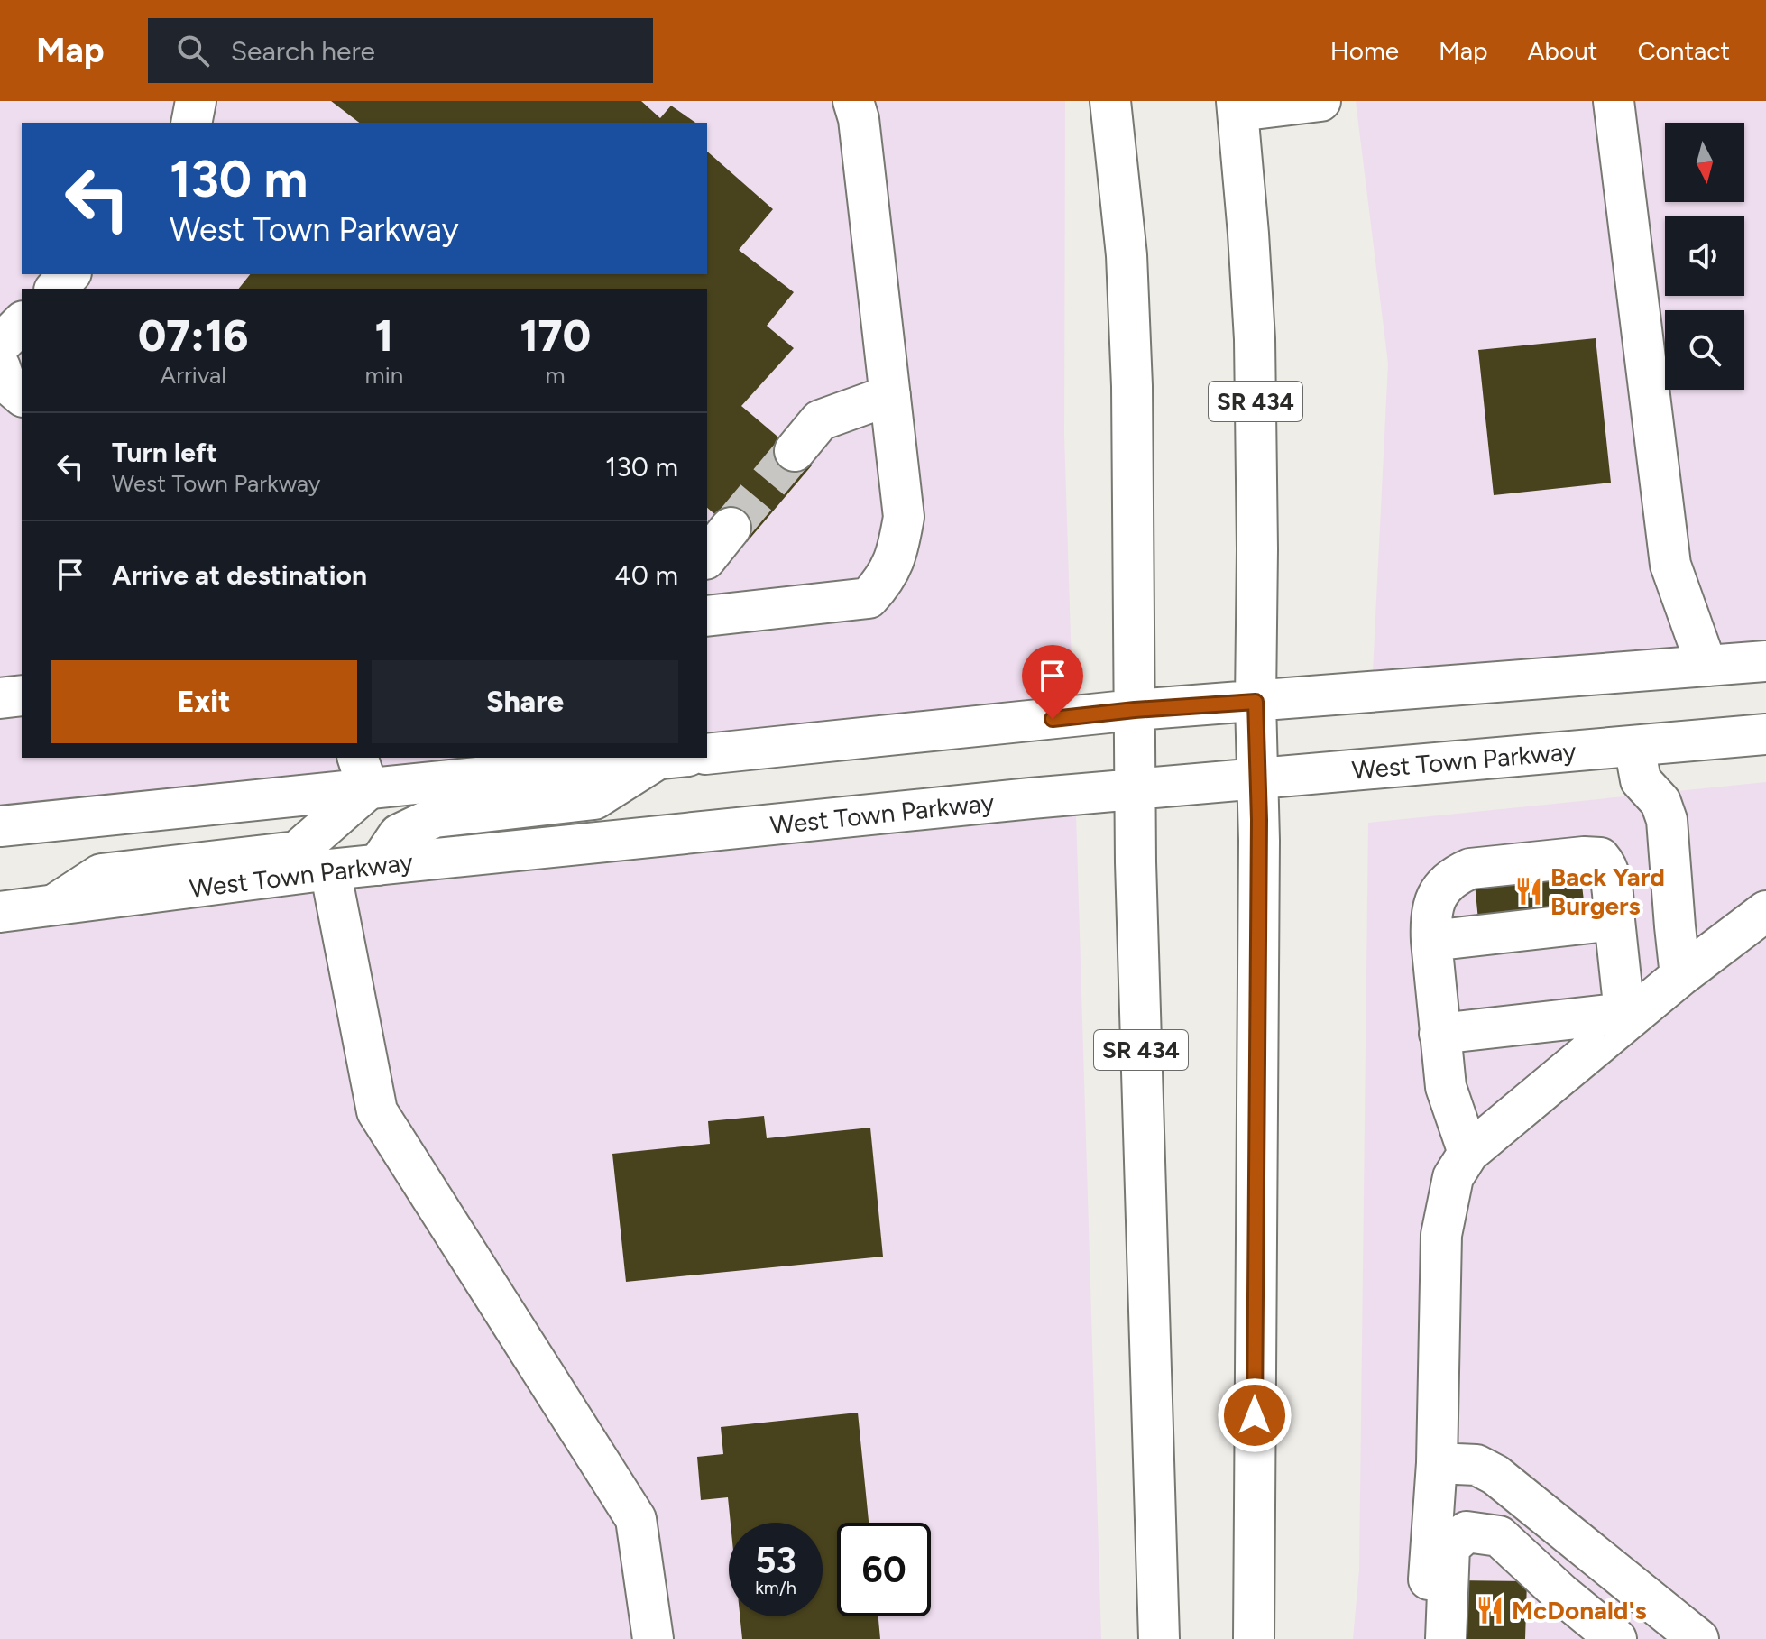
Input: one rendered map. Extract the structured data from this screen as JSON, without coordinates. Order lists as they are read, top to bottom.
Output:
{
  "streets": {
    "main road": ["SR 434", "West Town Parkway"]
  },
  "crossings": [
    ["SR 434", "West Town Parkway"]
  ],
  "places": {
    "restaurant": ["Back Yard Burgers", "McDonald's"]
  },
  "north": "bottom",
  "page": {
    "header": "Map",
    "search": "Search here",
    "nav": [
      "Home",
      "Map",
      "About",
      "Contact"
    ],
    "turn": ["130 m", "West Town Parkway"],
    "eta": [
      "07:16",
      "Arrival",
      "1",
      "min",
      "170",
      "m"
    ],
    "list": [
      {
        "name": "Turn left",
        "note": "West Town Parkway",
        "value": "130 m"
      },
      {
        "name": "Arrive at destination",
        "value": "40 m"
      }
    ],
    "buttons": ["Exit", "Share"],
    "speed": "53 km/h",
    "limit": "60"
  }
}
